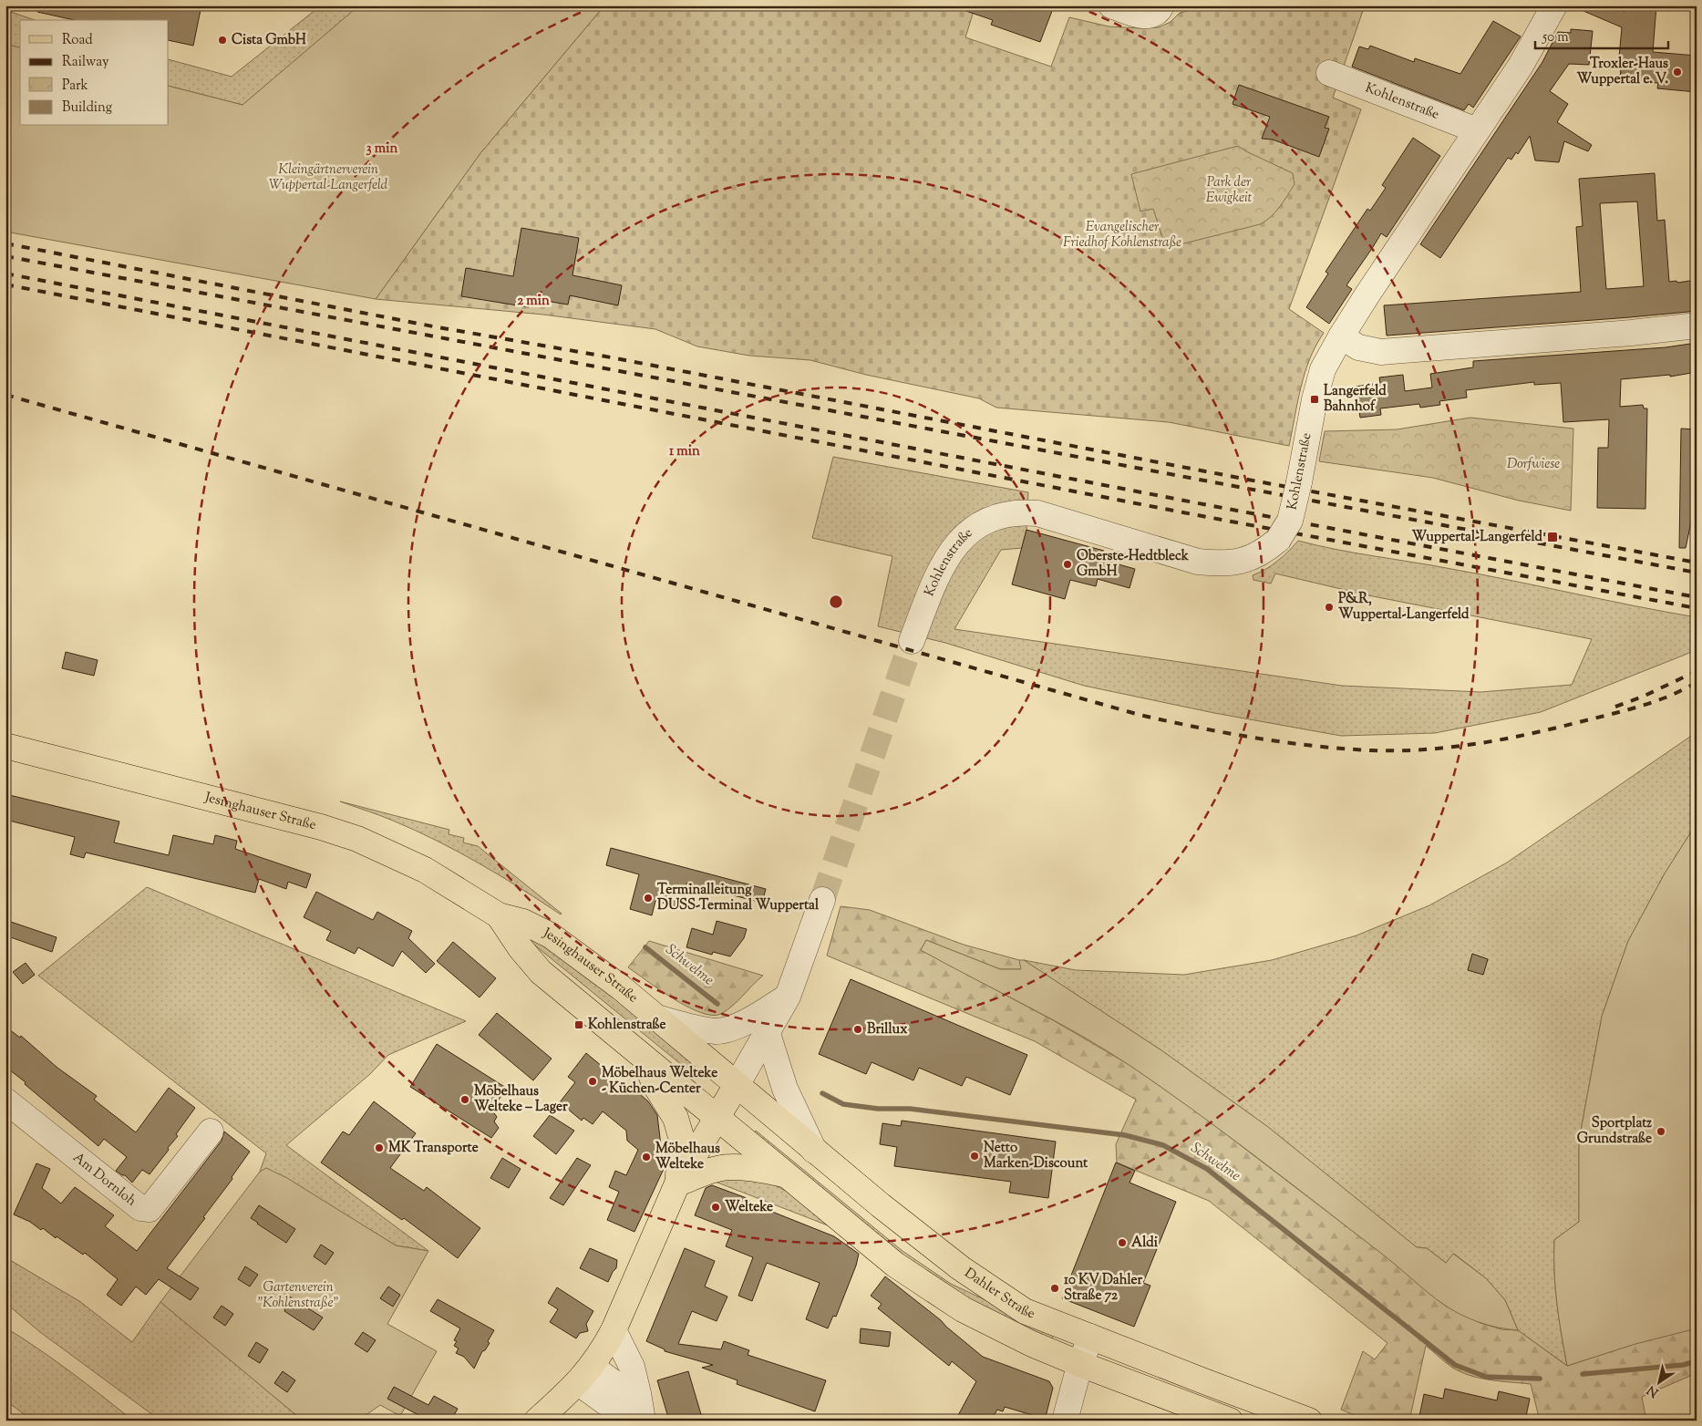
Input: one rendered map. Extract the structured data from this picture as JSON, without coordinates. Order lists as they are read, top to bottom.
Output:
{
  "streets": {
    "main road": ["Jesinghauser Straße", "Dahler Straße"],
    "street": ["Kohlenstraße", "Am Dornloh"]
  },
  "crossings": [
    ["Jesinghauser Straße", "Dahler Straße"]
  ],
  "water": ["Schwelme"],
  "parks": [
    "Kleingärtnerverein Wuppertal-Langerfeld",
    "Park der Ewigkeit",
    "Evangelischer Friedhof Kohlenstraße",
    "Dorfwiese",
    "Gartenverein \"Kohlenstraße\""
  ],
  "places": {
    "other": [
      "Cista GmbH",
      "Troxler-Haus Wuppertal e. V.",
      "Oberste-Hedtbleck GmbH",
      "P&R, Wuppertal-Langerfeld",
      "Terminalleitung DUSS-Terminal Wuppertal",
      "Brillux",
      "Möbelhaus Welteke - Küchen-Center",
      "Möbelhaus Welteke – Lager",
      "Sportplatz Grundstraße",
      "MK Transporte",
      "Netto Marken-Discount",
      "Möbelhaus Welteke",
      "Welteke",
      "Aldi",
      "10 KV Dahler Straße 72"
    ],
    "transit": ["Langerfeld Bahnhof", "Wuppertal-Langerfeld", "Kohlenstraße"]
  },
  "legend": [
    "Road",
    "Railway",
    "Park",
    "Building"
  ],
  "scale_bar": "50 m",
  "north": "bottom left",
  "rings": ["3 min", "2 min", "1 min"]
}
